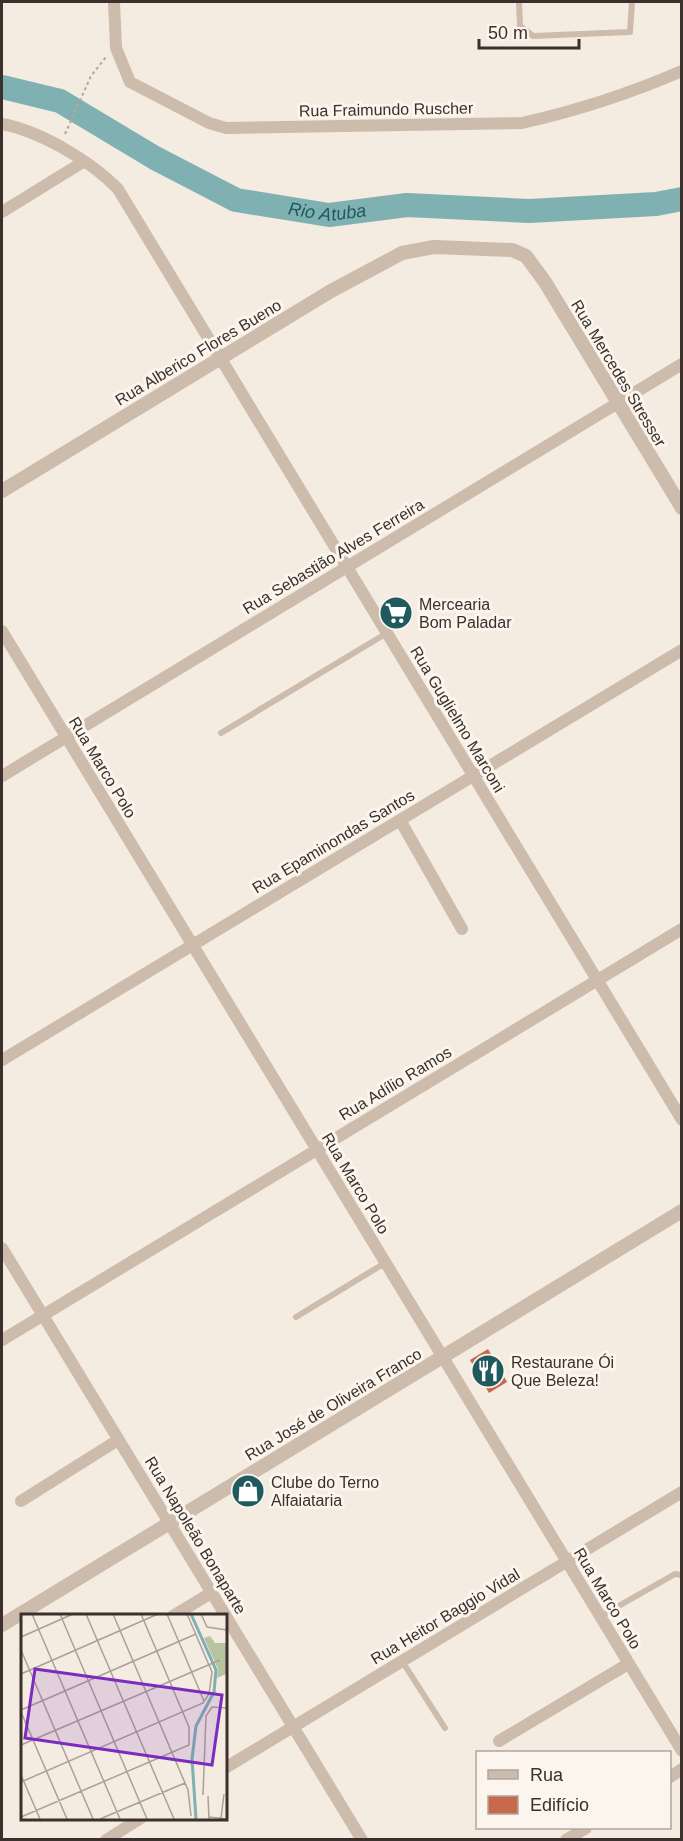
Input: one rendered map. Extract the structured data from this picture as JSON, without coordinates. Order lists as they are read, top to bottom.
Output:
{
  "streets": {
    "street": [
      "Rua Fraimundo Ruscher",
      "Rua Alberico Flores Bueno",
      "Rua Mercedes Stresser",
      "Rua Sebastião Alves Ferreira",
      "Rua Guglielmo Marconi",
      "Rua Marco Polo",
      "Rua Epaminondas Santos",
      "Rua Adílio Ramos",
      "Rua José de Oliveira Franco",
      "Rua Napoleão Bonaparte",
      "Rua Heitor Baggio Vidal"
    ]
  },
  "crossings": [
    ["Rua Alberico Flores Bueno", "Rua Mercedes Stresser"],
    ["Rua Alberico Flores Bueno", "Rua Guglielmo Marconi"],
    ["Rua Mercedes Stresser", "Rua Sebastião Alves Ferreira"],
    ["Rua Sebastião Alves Ferreira", "Rua Guglielmo Marconi"],
    ["Rua Sebastião Alves Ferreira", "Rua Marco Polo"],
    ["Rua Guglielmo Marconi", "Rua Epaminondas Santos"],
    ["Rua Guglielmo Marconi", "Rua Adílio Ramos"],
    ["Rua Marco Polo", "Rua Epaminondas Santos"],
    ["Rua Marco Polo", "Rua Adílio Ramos"],
    ["Rua Marco Polo", "Rua José de Oliveira Franco"],
    ["Rua Marco Polo", "Rua Heitor Baggio Vidal"],
    ["Rua Adílio Ramos", "Rua Napoleão Bonaparte"],
    ["Rua José de Oliveira Franco", "Rua Napoleão Bonaparte"],
    ["Rua Napoleão Bonaparte", "Rua Heitor Baggio Vidal"]
  ],
  "water": ["Rio Atuba"],
  "places": {
    "supermarket": ["Mercearia Bom Paladar"],
    "restaurant": ["Restaurane Ói Que Beleza!"],
    "shop": ["Clube do Terno Alfaiataria"]
  },
  "legend": ["Rua", "Edifício"],
  "scale_bar": "50 m"
}
